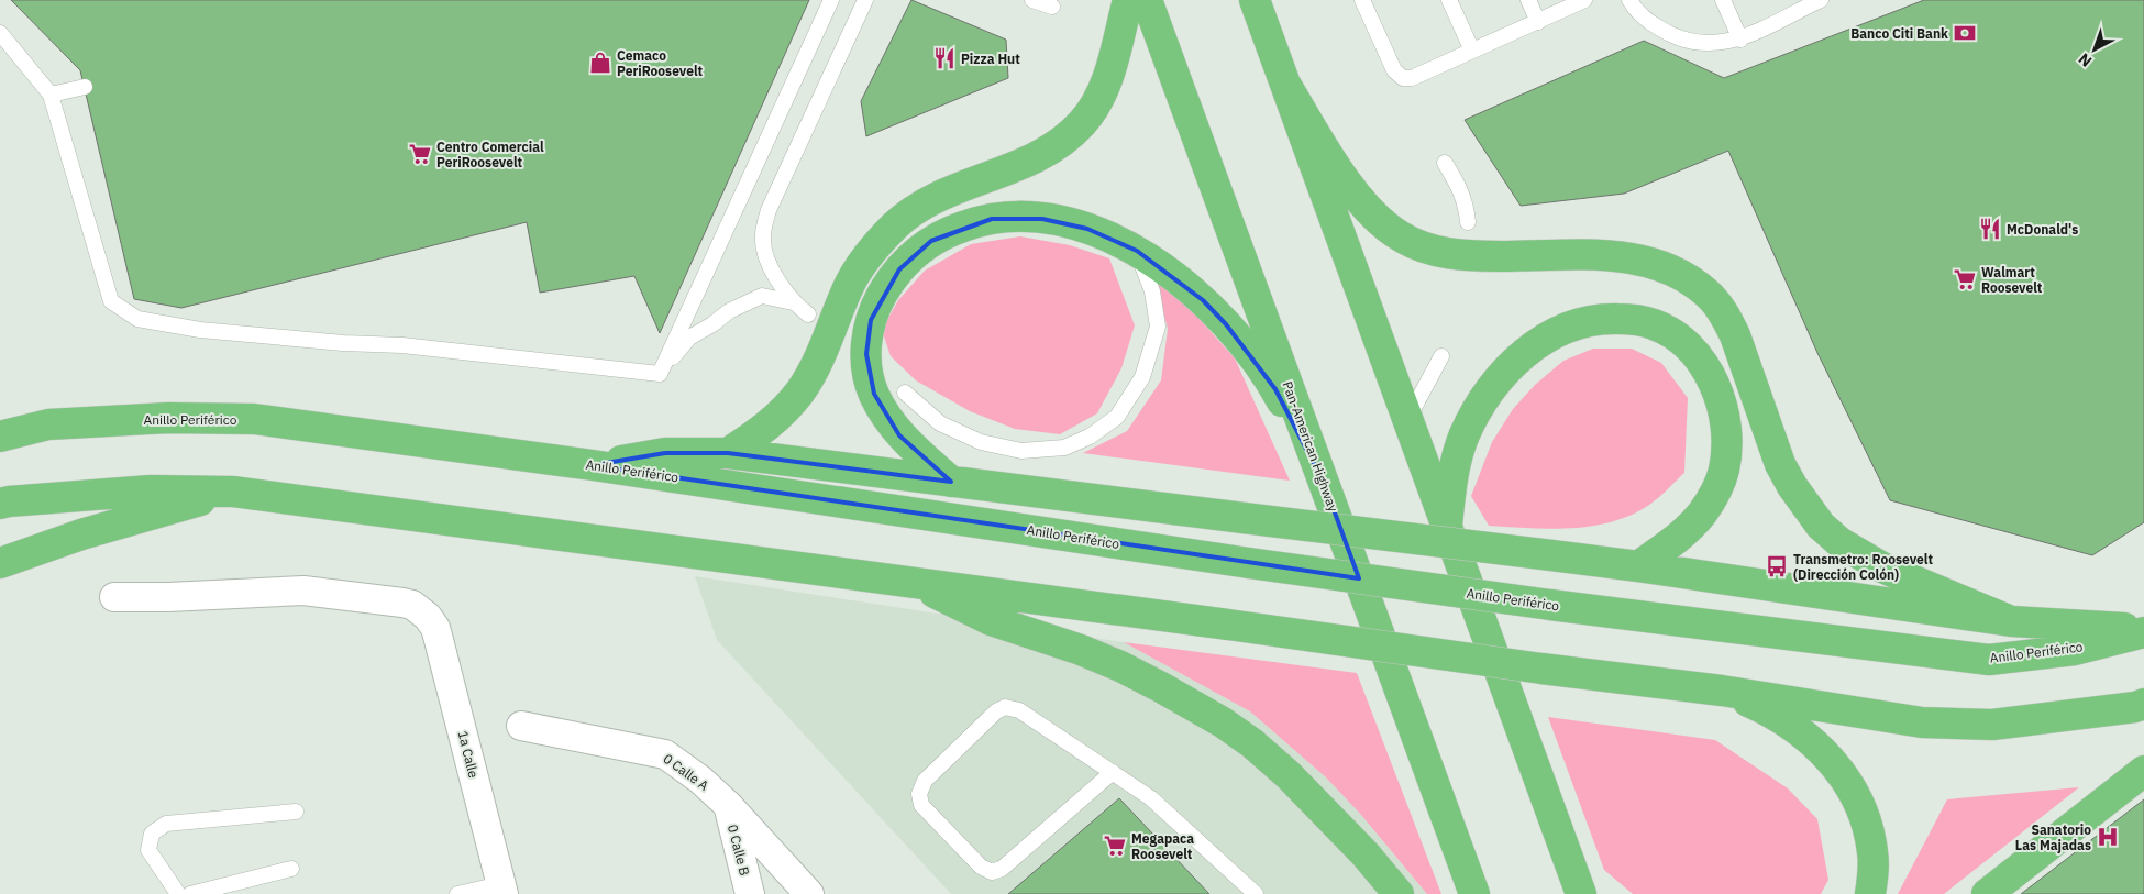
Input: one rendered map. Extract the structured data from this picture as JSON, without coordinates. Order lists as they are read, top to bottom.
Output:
{
  "streets": {
    "highway": ["Anillo Periférico", "Pan-American Highway"],
    "street": ["1a Calle", "0 Calle A", "0 Calle B"]
  },
  "crossings": [
    ["0 Calle A", "0 Calle B"]
  ],
  "places": {
    "bank": ["Banco Citi Bank"],
    "restaurant": ["Pizza Hut", "McDonald's"],
    "shop": ["Cemaco PeriRoosevelt"],
    "supermarket": ["Centro Comercial PeriRoosevelt", "Walmart Roosevelt", "Megapaca Roosevelt"],
    "bus stop": ["Transmetro: Roosevelt (Dirección Colón)"],
    "hospital": ["Sanatorio Las Majadas"]
  },
  "north": "bottom left"
}
